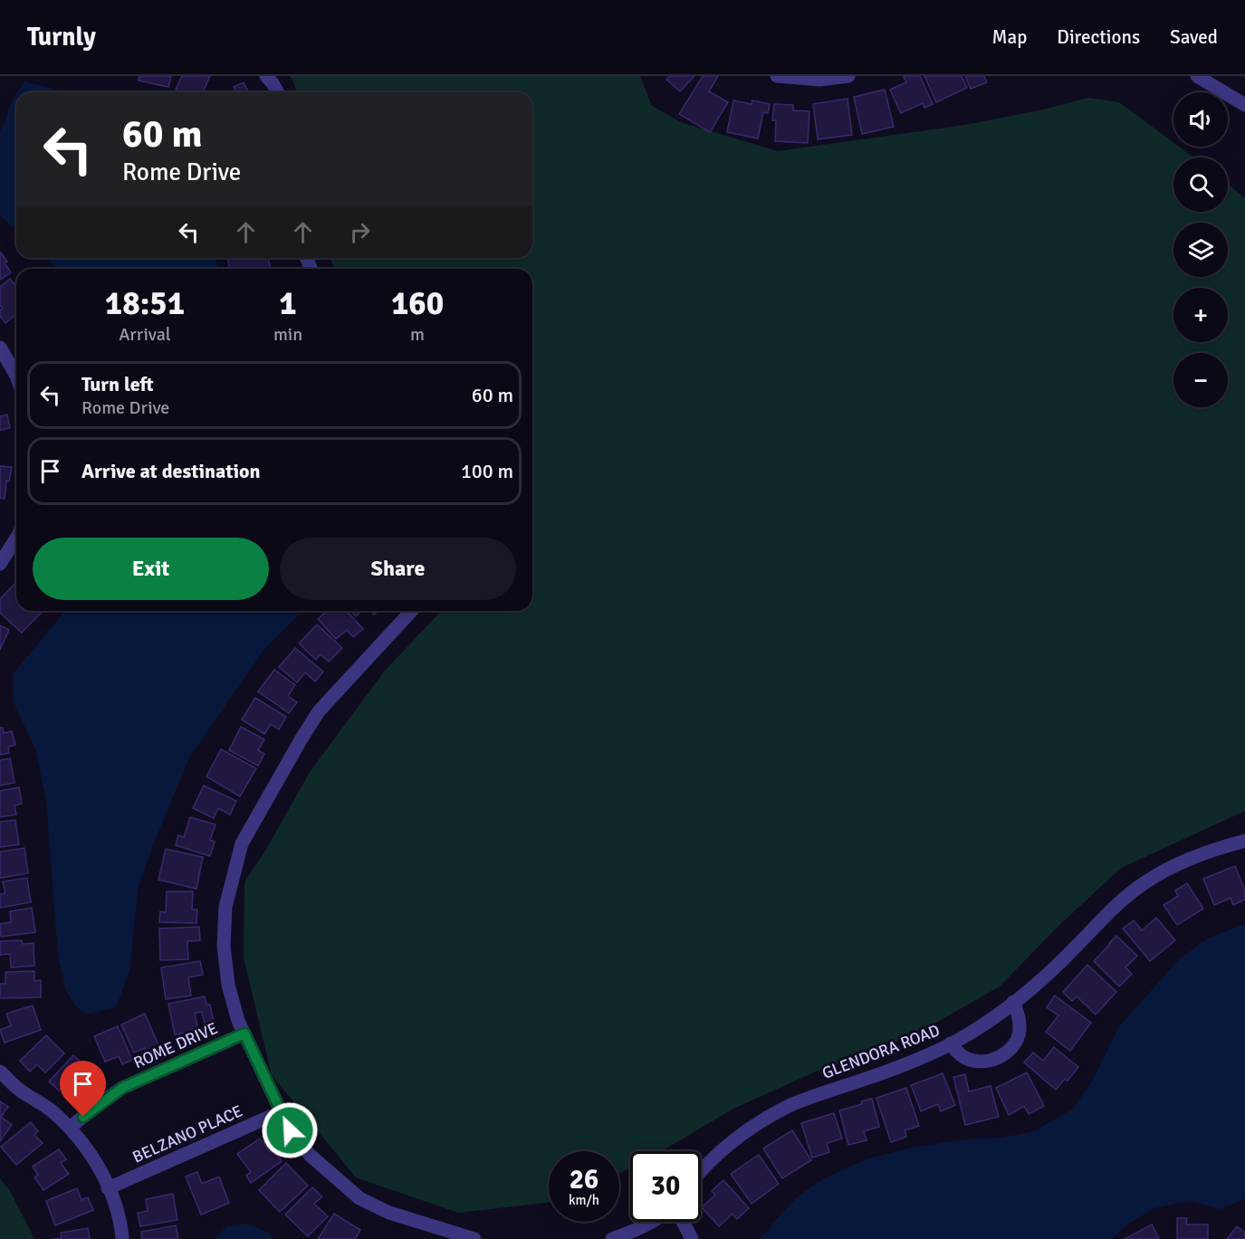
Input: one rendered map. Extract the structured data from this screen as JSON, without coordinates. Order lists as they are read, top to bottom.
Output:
{
  "streets": {
    "street": ["ROME DRIVE", "GLENDORA ROAD", "BELZANO PLACE"]
  },
  "page": {
    "header": "Turnly",
    "nav": ["Map", "Directions", "Saved"],
    "map_buttons": ["+", "−"],
    "turn": ["60 m", "Rome Drive"],
    "eta": [
      "18:51",
      "Arrival",
      "1",
      "min",
      "160",
      "m"
    ],
    "list": [
      {
        "name": "Turn left",
        "note": "Rome Drive",
        "value": "60 m"
      },
      {
        "name": "Arrive at destination",
        "value": "100 m"
      }
    ],
    "buttons": ["Exit", "Share"],
    "speed": "26 km/h",
    "limit": "30"
  }
}
